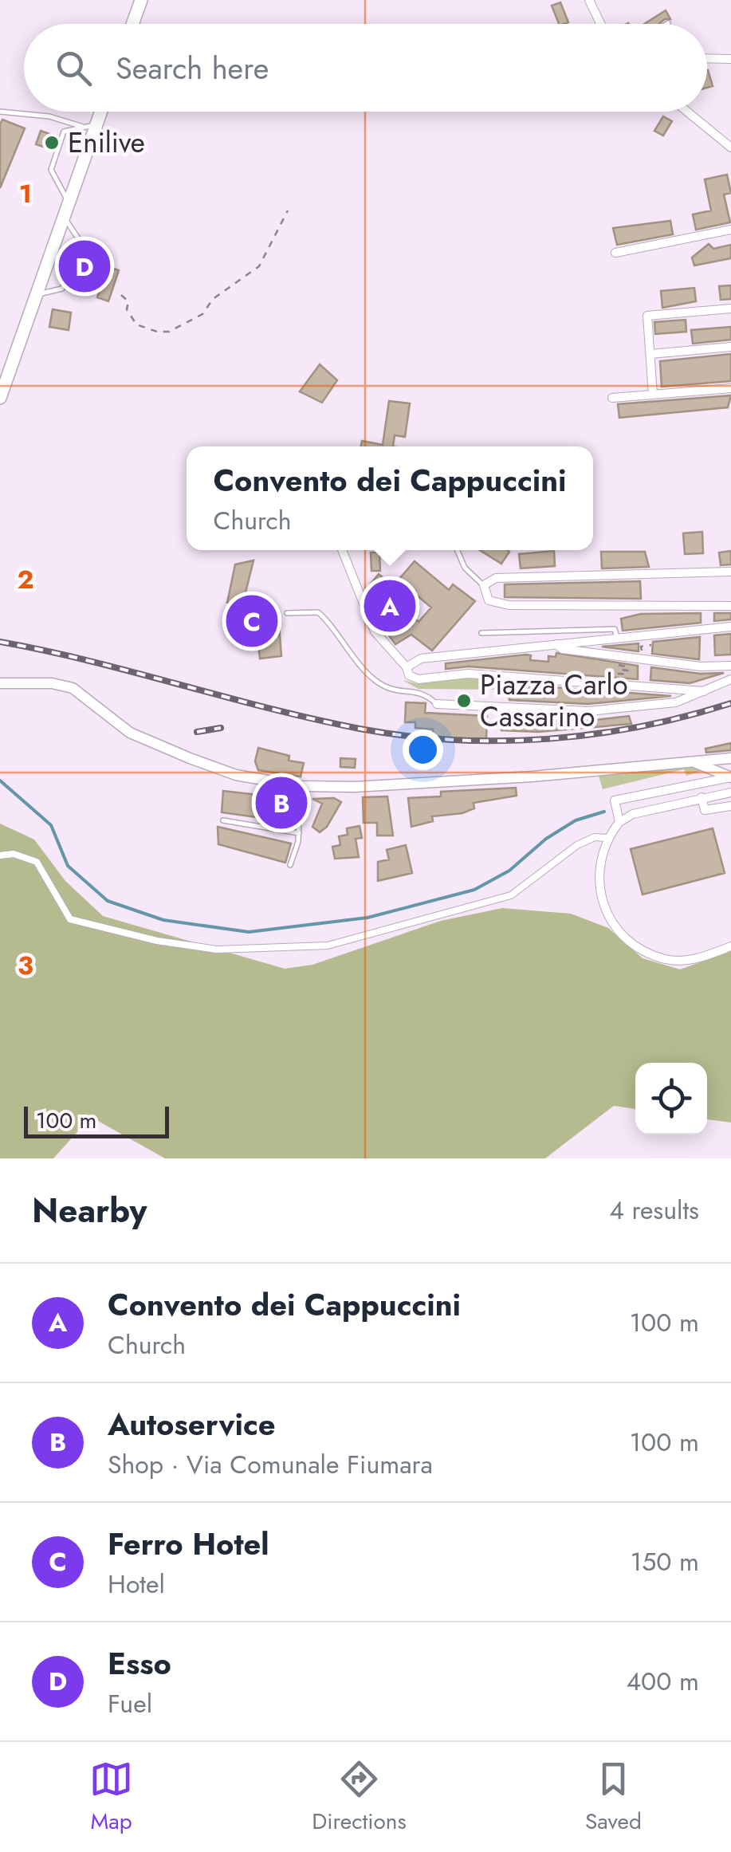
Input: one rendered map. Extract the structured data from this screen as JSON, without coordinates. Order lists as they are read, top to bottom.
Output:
{
  "places": ["Enilive", "Piazza Carlo Cassarino"],
  "scale_bar": "100 m",
  "page": {
    "search": "Search here",
    "pins": [
      "D",
      "A",
      "C",
      "B"
    ],
    "popup": ["Convento dei Cappuccini", "Church"],
    "scale": "100 m",
    "heading": ["Nearby", "4 results"],
    "list": [
      {
        "mark": "A",
        "name": "Convento dei Cappuccini",
        "note": "Church",
        "value": "100 m"
      },
      {
        "mark": "B",
        "name": "Autoservice",
        "note": "Shop · Via Comunale Fiumara",
        "value": "100 m"
      },
      {
        "mark": "C",
        "name": "Ferro Hotel",
        "note": "Hotel",
        "value": "150 m"
      },
      {
        "mark": "D",
        "name": "Esso",
        "note": "Fuel",
        "value": "400 m"
      }
    ],
    "nav": ["Map", "Directions", "Saved"]
  },
  "grid": {
    "rows": ["1", "2", "3"]
  }
}
